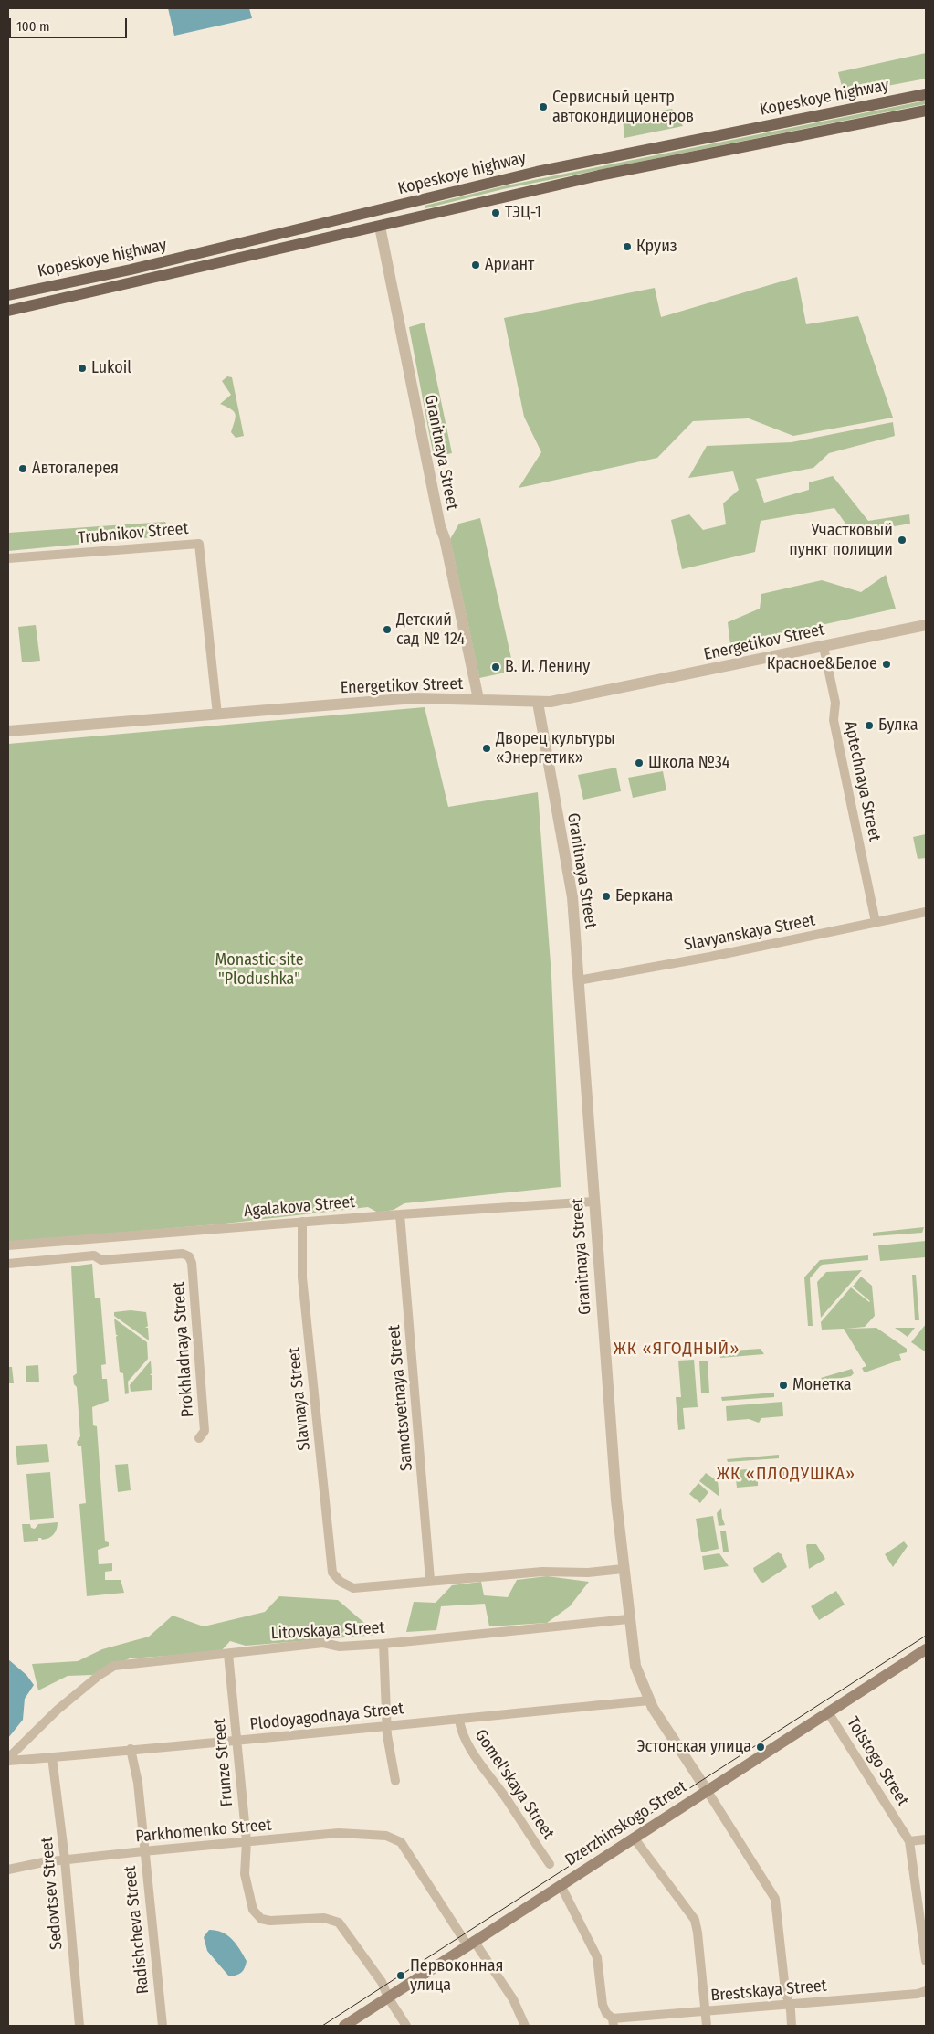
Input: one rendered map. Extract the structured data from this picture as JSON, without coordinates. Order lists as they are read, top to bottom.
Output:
{
  "streets": {
    "main road": ["Kopeskoye highway", "Granitnaya Street", "Dzerzhinskogo Street"],
    "street": [
      "Trubnikov Street",
      "Energetikov Street",
      "Aptechnaya Street",
      "Slavyanskaya Street",
      "Agalakova Street",
      "Prokhladnaya Street",
      "Samotsvetnaya Street",
      "Slavnaya Street",
      "Litovskaya Street",
      "Plodoyagodnaya Street",
      "Tolstogo Street",
      "Frunze Street",
      "Gomel'skaya Street",
      "Parkhomenko Street",
      "Sedovtsev Street",
      "Radishcheva Street",
      "Brestskaya Street"
    ]
  },
  "crossings": [
    ["Kopeskoye highway", "Granitnaya Street"],
    ["Granitnaya Street", "Energetikov Street"],
    ["Granitnaya Street", "Slavyanskaya Street"],
    ["Granitnaya Street", "Agalakova Street"],
    ["Granitnaya Street", "Litovskaya Street"],
    ["Granitnaya Street", "Plodoyagodnaya Street"],
    ["Granitnaya Street", "Dzerzhinskogo Street"],
    ["Trubnikov Street", "Energetikov Street"],
    ["Energetikov Street", "Aptechnaya Street"],
    ["Aptechnaya Street", "Slavyanskaya Street"],
    ["Agalakova Street", "Samotsvetnaya Street"],
    ["Agalakova Street", "Slavnaya Street"],
    ["Samotsvetnaya Street", "Slavnaya Street"],
    ["Litovskaya Street", "Frunze Street"],
    ["Plodoyagodnaya Street", "Frunze Street"],
    ["Plodoyagodnaya Street", "Gomel'skaya Street"],
    ["Plodoyagodnaya Street", "Sedovtsev Street"],
    ["Plodoyagodnaya Street", "Radishcheva Street"],
    ["Tolstogo Street", "Dzerzhinskogo Street"],
    ["Frunze Street", "Dzerzhinskogo Street"],
    ["Frunze Street", "Parkhomenko Street"],
    ["Dzerzhinskogo Street", "Parkhomenko Street"],
    ["Parkhomenko Street", "Sedovtsev Street"],
    ["Parkhomenko Street", "Radishcheva Street"]
  ],
  "districts": ["ЖК «ЯГОДНЫЙ»", "ЖК «ПЛОДУШКА»"],
  "parks": ["Monastic site \"Plodushka\""],
  "places": [
    "Сервисный центр автокондиционеров",
    "ТЭЦ-1",
    "Круиз",
    "Ариант",
    "Lukoil",
    "Автогалерея",
    "Участковый пункт полиции",
    "Детский сад № 124",
    "Красное&Белое",
    "В. И. Ленину",
    "Булка",
    "Дворец культуры «Энергетик»",
    "Школа №34",
    "Беркана",
    "Монетка",
    "Эстонская улица",
    "Первоконная улица"
  ],
  "scale_bar": "100 m"
}
